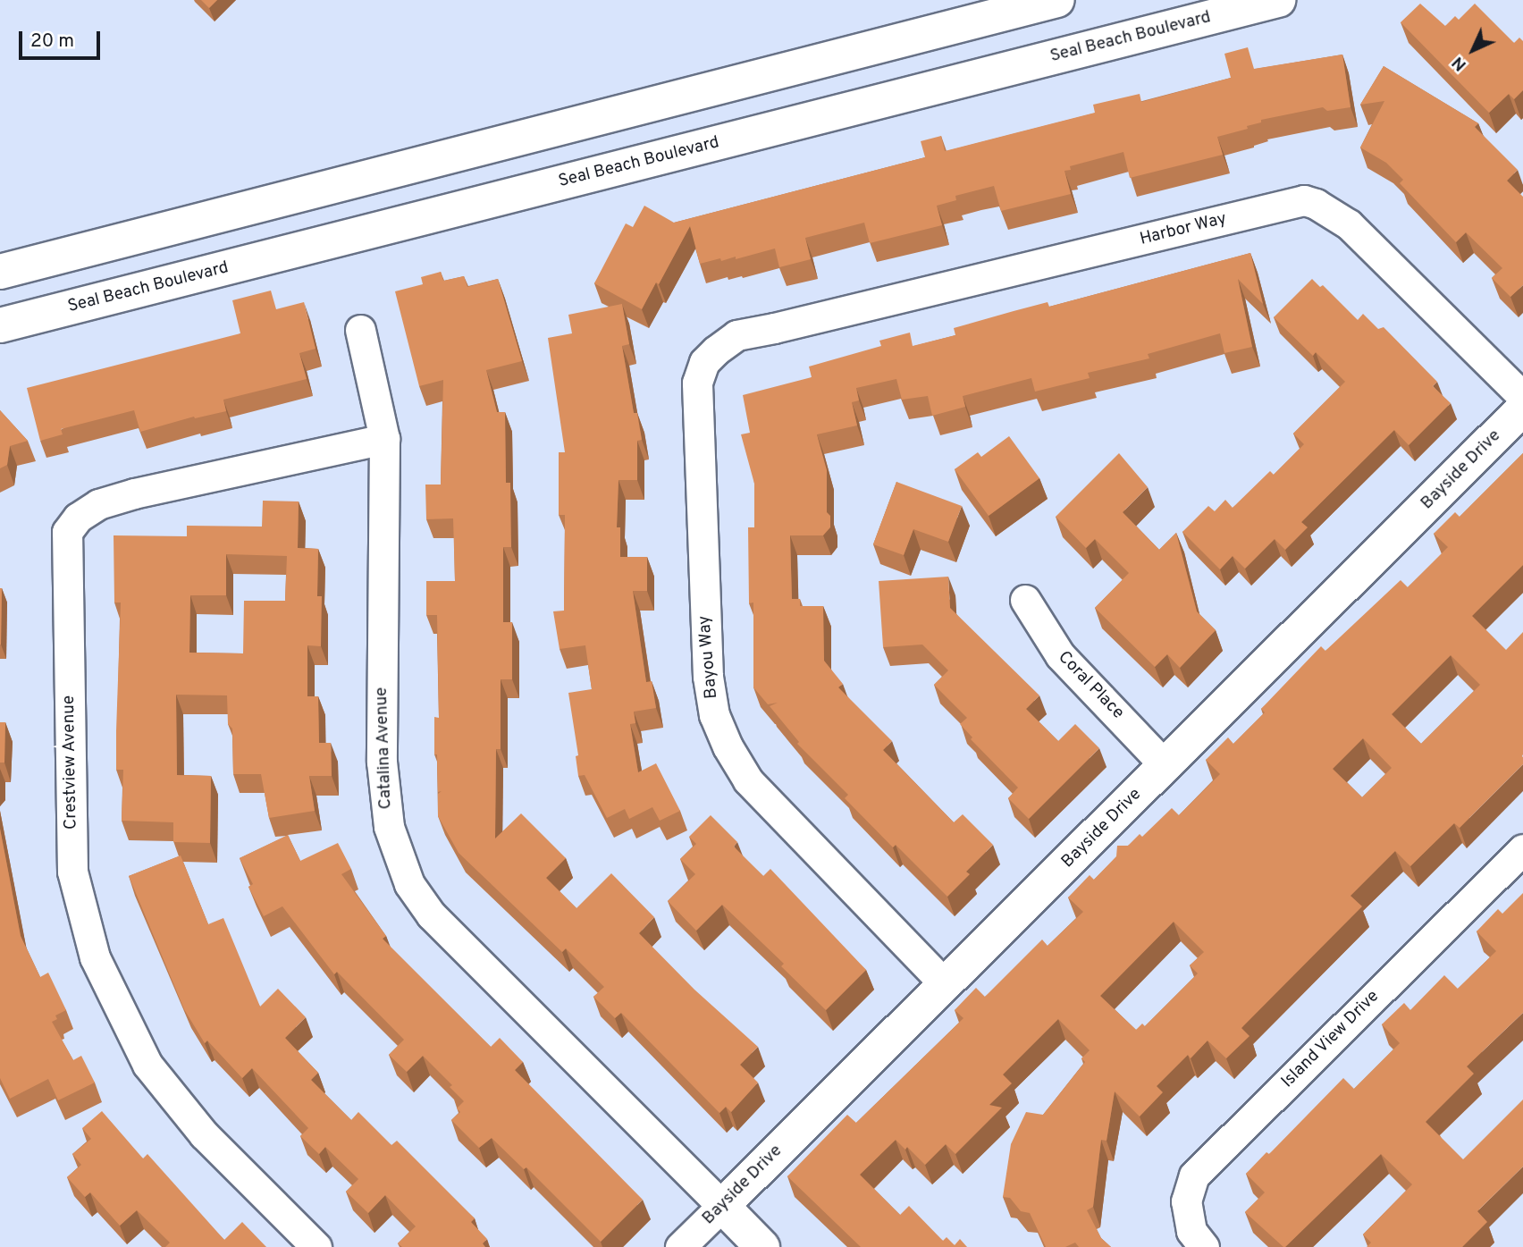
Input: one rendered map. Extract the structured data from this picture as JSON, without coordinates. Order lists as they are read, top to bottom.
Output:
{
  "streets": {
    "main road": ["Seal Beach Boulevard", "Bayside Drive", "Catalina Avenue"],
    "street": [
      "Harbor Way",
      "Bayou Way",
      "Coral Place",
      "Crestview Avenue",
      "Island View Drive"
    ]
  },
  "crossings": [
    ["Harbor Way", "Bayou Way"],
    ["Bayside Drive", "Bayou Way"],
    ["Bayside Drive", "Coral Place"],
    ["Bayside Drive", "Catalina Avenue"],
    ["Catalina Avenue", "Crestview Avenue"]
  ],
  "scale_bar": "20 m",
  "north": "bottom left"
}
